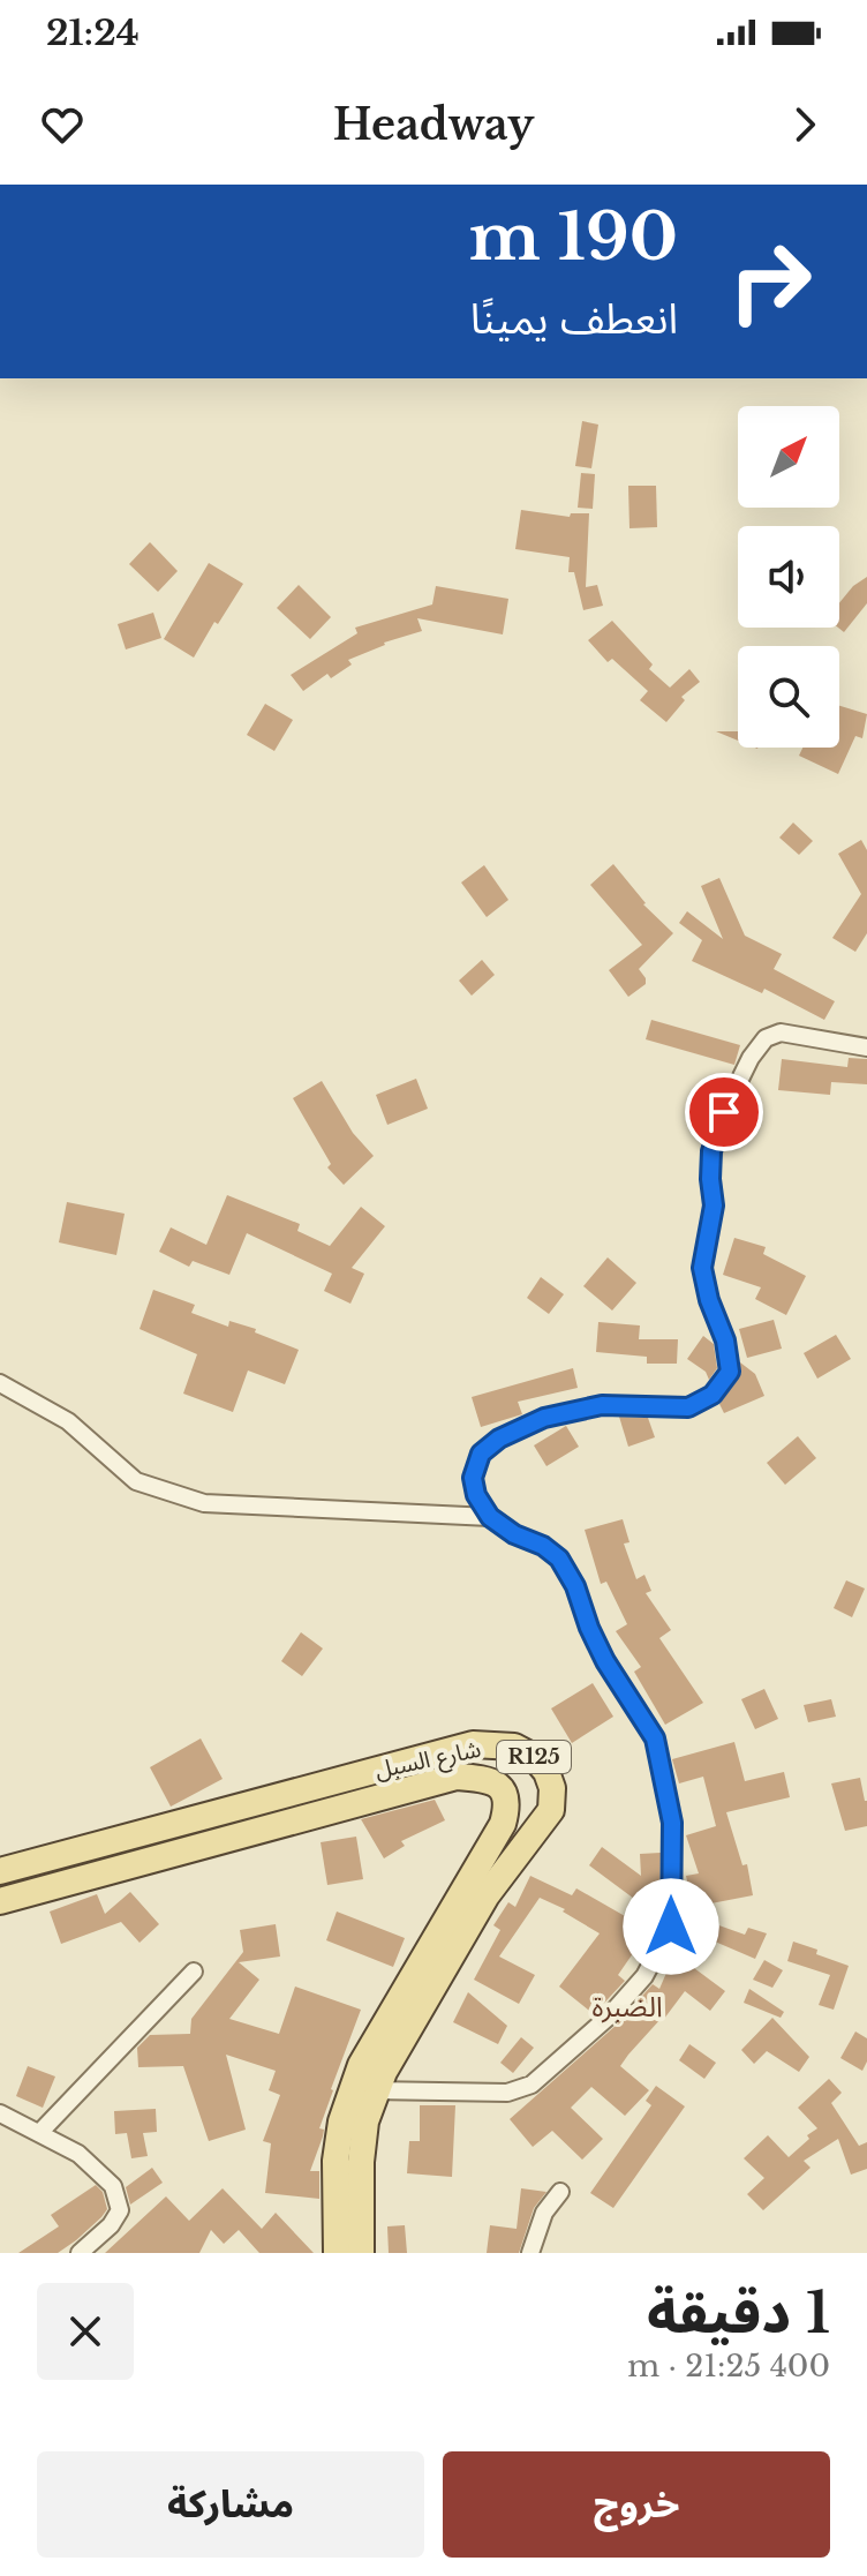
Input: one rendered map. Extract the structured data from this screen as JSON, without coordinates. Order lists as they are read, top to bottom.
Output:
{
  "streets": {
    "main road": ["R125", "شارع السبل"]
  },
  "districts": ["الضبرة"],
  "north": "top right",
  "page": {
    "status": "21:24",
    "header": "Headway",
    "turn": ["190 m", "انعطف يمينًا"],
    "heading": ["1 دقيقة", "400 m · 21:25"],
    "buttons": ["خروج", "مشاركة"]
  }
}
